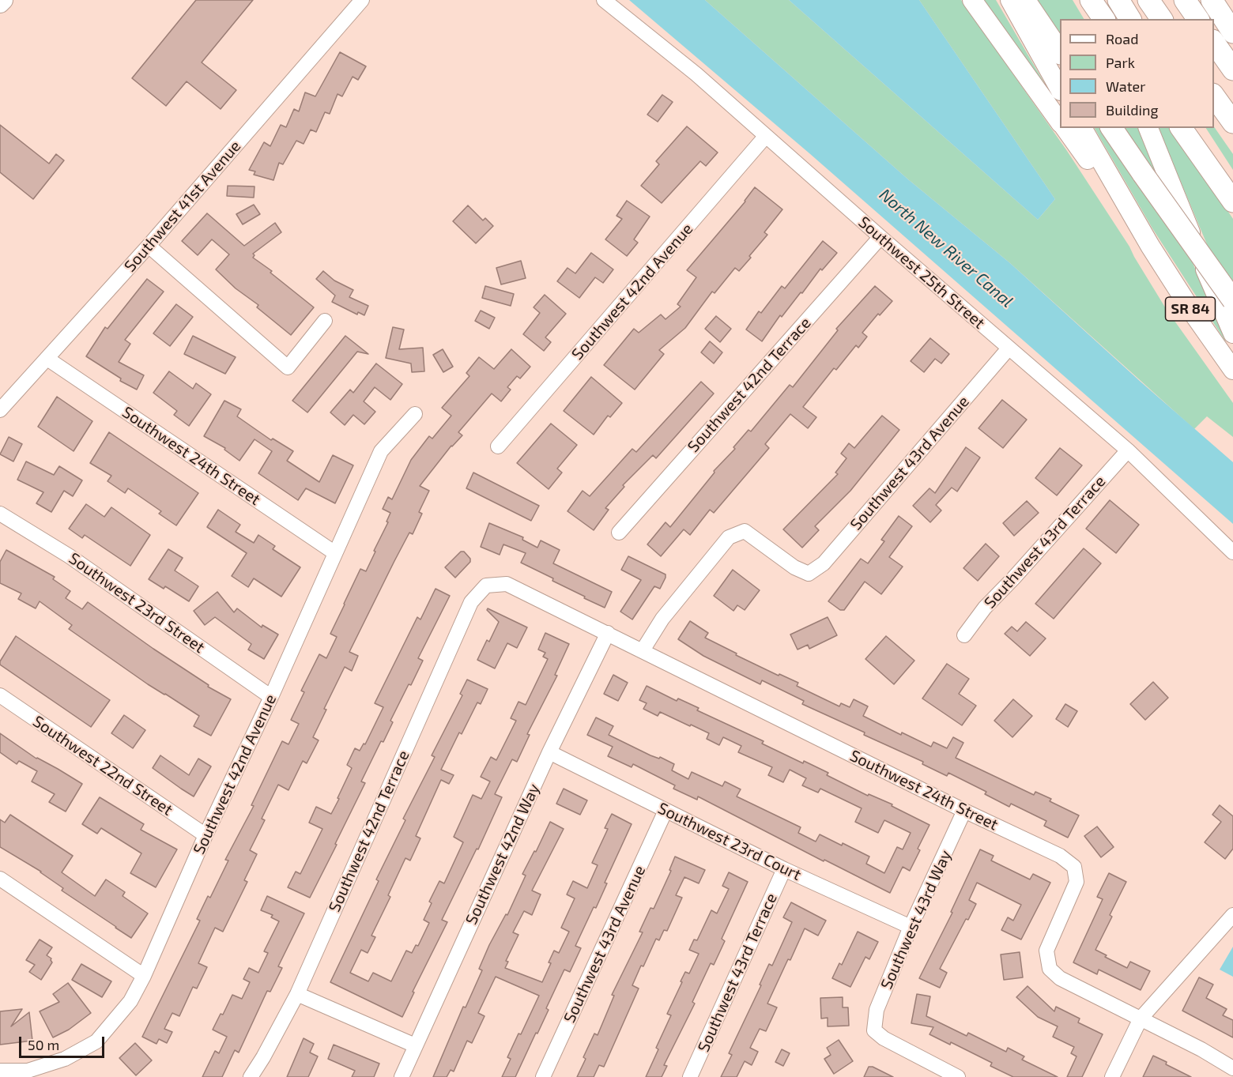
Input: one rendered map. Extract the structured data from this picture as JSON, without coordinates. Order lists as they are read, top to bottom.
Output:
{
  "streets": {
    "main road": ["SR 84"],
    "street": [
      "Southwest 41st Avenue",
      "Southwest 25th Street",
      "Southwest 42nd Avenue",
      "Southwest 42nd Terrace",
      "Southwest 24th Street",
      "Southwest 43rd Avenue",
      "Southwest 43rd Terrace",
      "Southwest 23rd Street",
      "Southwest 22nd Street",
      "Southwest 23rd Court",
      "Southwest 42nd Way",
      "Southwest 43rd Way"
    ]
  },
  "crossings": [
    ["Southwest 41st Avenue", "Southwest 24th Street"],
    ["Southwest 25th Street", "Southwest 42nd Avenue"],
    ["Southwest 25th Street", "Southwest 42nd Terrace"],
    ["Southwest 25th Street", "Southwest 43rd Avenue"],
    ["Southwest 25th Street", "Southwest 43rd Terrace"],
    ["Southwest 42nd Avenue", "Southwest 24th Street"],
    ["Southwest 42nd Avenue", "Southwest 23rd Street"],
    ["Southwest 42nd Avenue", "Southwest 22nd Street"],
    ["Southwest 42nd Terrace", "Southwest 24th Street"],
    ["Southwest 24th Street", "Southwest 43rd Avenue"],
    ["Southwest 24th Street", "Southwest 42nd Way"],
    ["Southwest 24th Street", "Southwest 43rd Way"],
    ["Southwest 43rd Avenue", "Southwest 23rd Court"],
    ["Southwest 43rd Terrace", "Southwest 23rd Court"],
    ["Southwest 23rd Court", "Southwest 42nd Way"],
    ["Southwest 23rd Court", "Southwest 43rd Way"]
  ],
  "water": ["North New River Canal"],
  "legend": [
    "Road",
    "Park",
    "Water",
    "Building"
  ],
  "scale_bar": "50 m"
}
